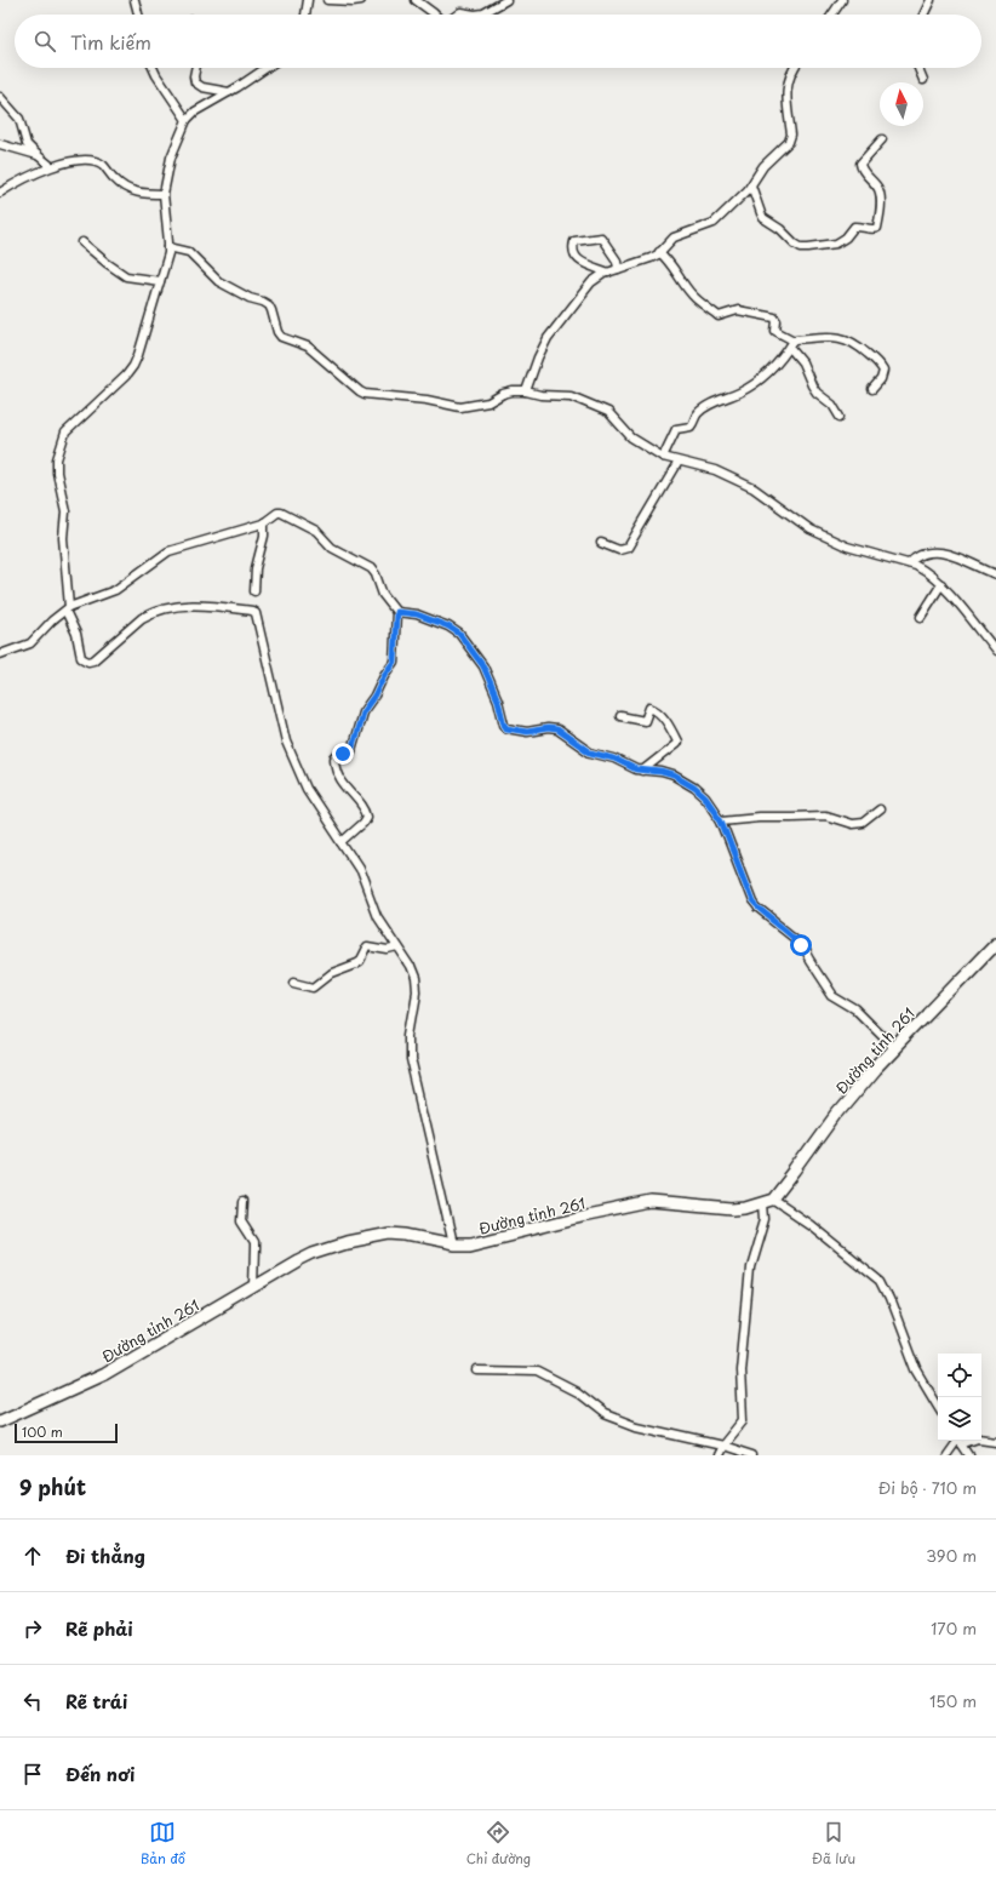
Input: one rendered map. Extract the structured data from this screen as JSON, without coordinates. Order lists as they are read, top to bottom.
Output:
{
  "streets": {
    "main road": ["Đường tỉnh 261"]
  },
  "scale_bar": "100 m",
  "north": "top",
  "page": {
    "search": "Tìm kiếm",
    "scale": "100 m",
    "heading": ["9 phút", "Đi bộ · 710 m"],
    "list": [
      ["Đi thẳng", "390 m"],
      ["Rẽ phải", "170 m"],
      ["Rẽ trái", "150 m"],
      "Đến nơi"
    ],
    "nav": ["Bản đồ", "Chỉ đường", "Đã lưu"]
  }
}
